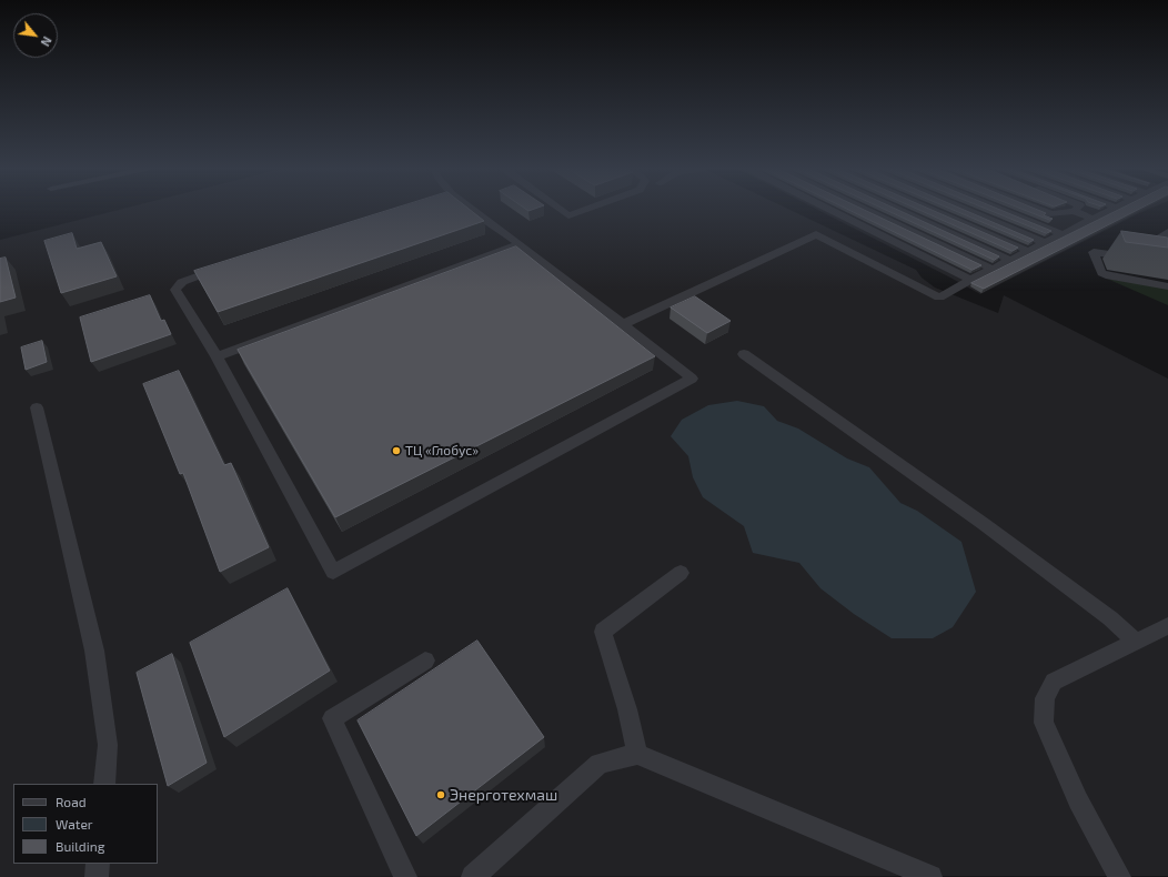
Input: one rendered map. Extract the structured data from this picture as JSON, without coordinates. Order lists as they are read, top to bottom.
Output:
{
  "places": ["ТЦ «Глобус»", "Энерготехмаш"],
  "legend": ["Road", "Water", "Building"],
  "north": "bottom right"
}
